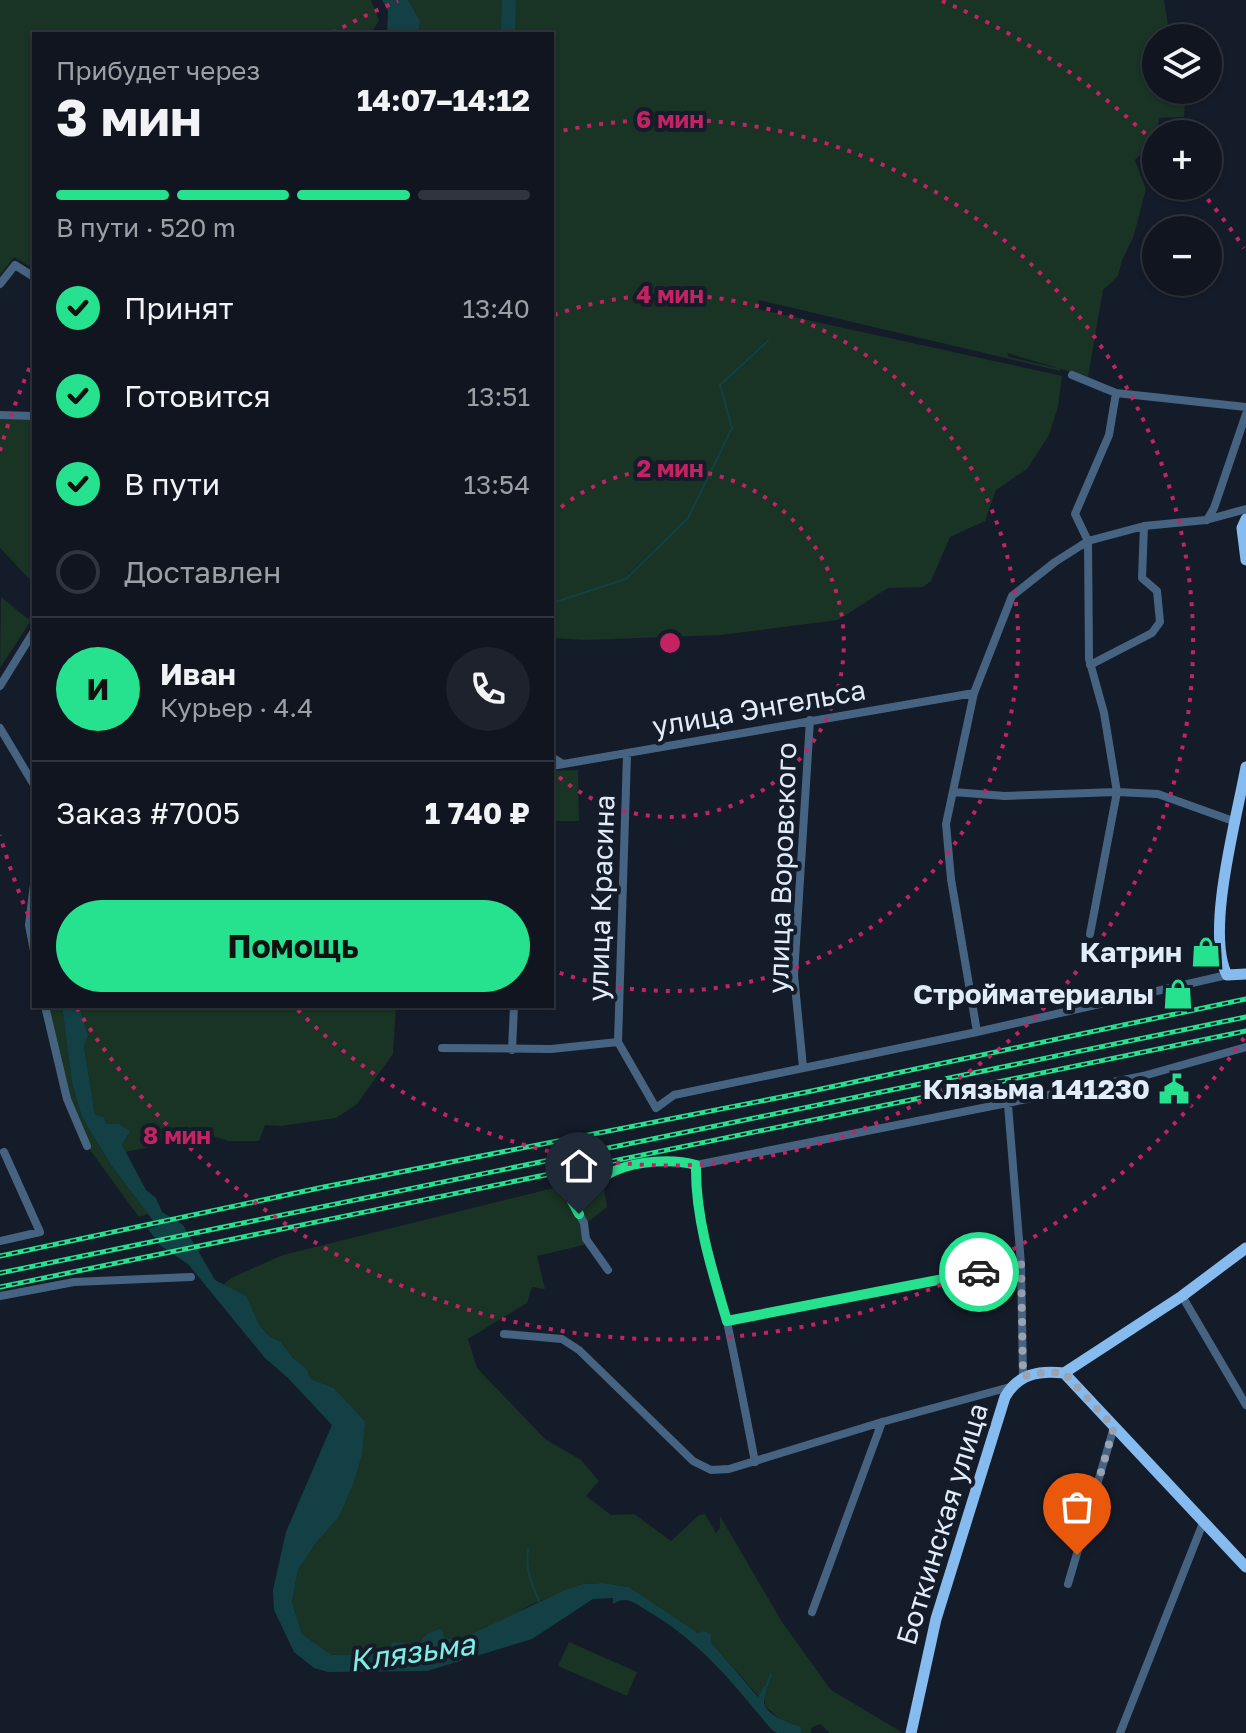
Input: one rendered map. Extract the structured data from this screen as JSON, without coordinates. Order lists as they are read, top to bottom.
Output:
{
  "streets": {
    "street": [
      "улица Энгельса",
      "улица Воровского",
      "улица Красина",
      "Боткинская улица"
    ]
  },
  "crossings": [
    ["улица Энгельса", "улица Воровского"],
    ["улица Энгельса", "улица Красина"]
  ],
  "water": ["Клязьма"],
  "places": {
    "shop": ["Катрин", "Стройматериалы"],
    "public building": ["Клязьма 141230"]
  },
  "page": {
    "map_buttons": ["+", "−"],
    "heading": ["3 мин", "Прибудет через", "14:07–14:12"],
    "panel": [
      "Иван",
      "Курьер · 4.4",
      "Заказ #7005",
      "1 740 ₽"
    ],
    "bar": "В пути · 520 m",
    "list": [
      ["Принят", "13:40"],
      ["Готовится", "13:51"],
      ["В пути", "13:54"],
      "Доставлен"
    ],
    "round": "И",
    "buttons": "Помощь"
  },
  "rings": [
    "6 мин",
    "4 мин",
    "2 мин",
    "8 мин"
  ]
}
